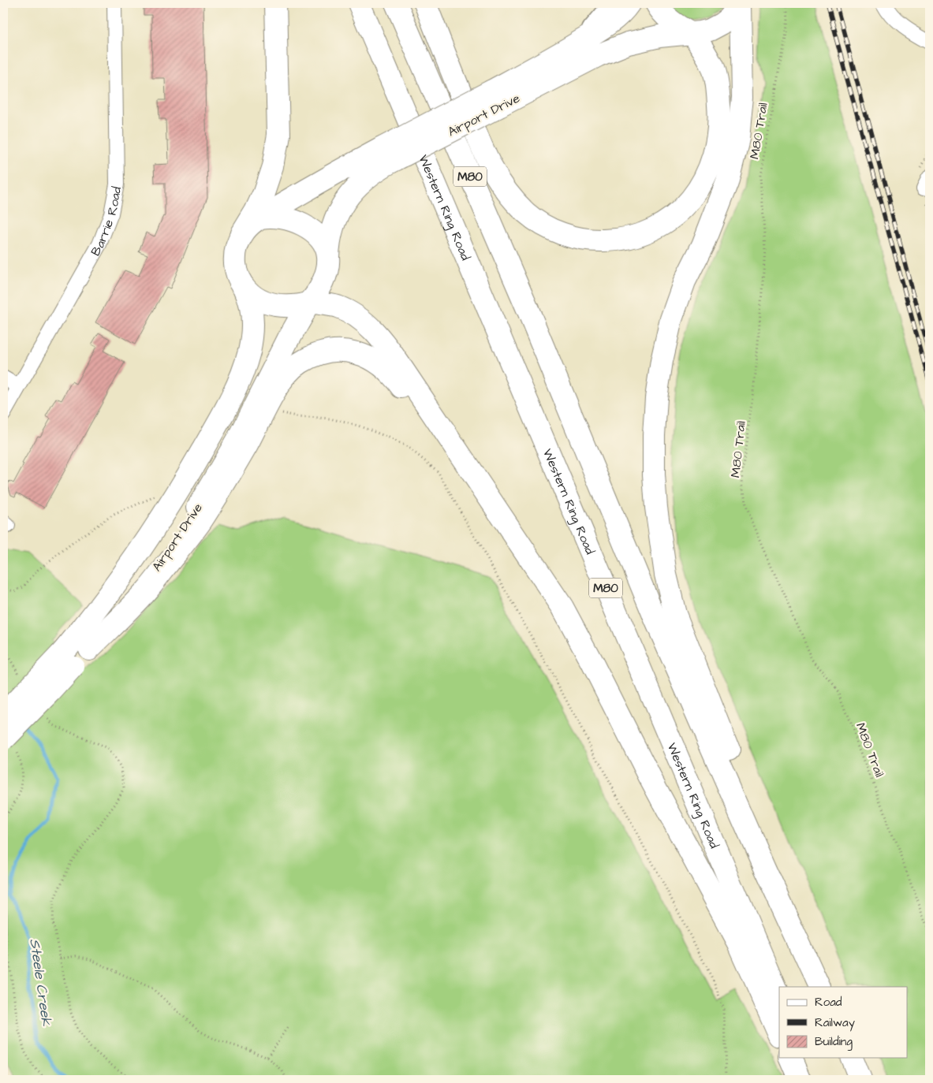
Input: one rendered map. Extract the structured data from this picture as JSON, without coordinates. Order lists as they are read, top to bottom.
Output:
{
  "streets": {
    "main road": ["Airport Drive", "M80", "Western Ring Road"],
    "street": ["Barrie Road"],
    "path": ["M80 Trail"]
  },
  "water": ["Steele Creek"],
  "legend": ["Road", "Railway", "Building"]
}
